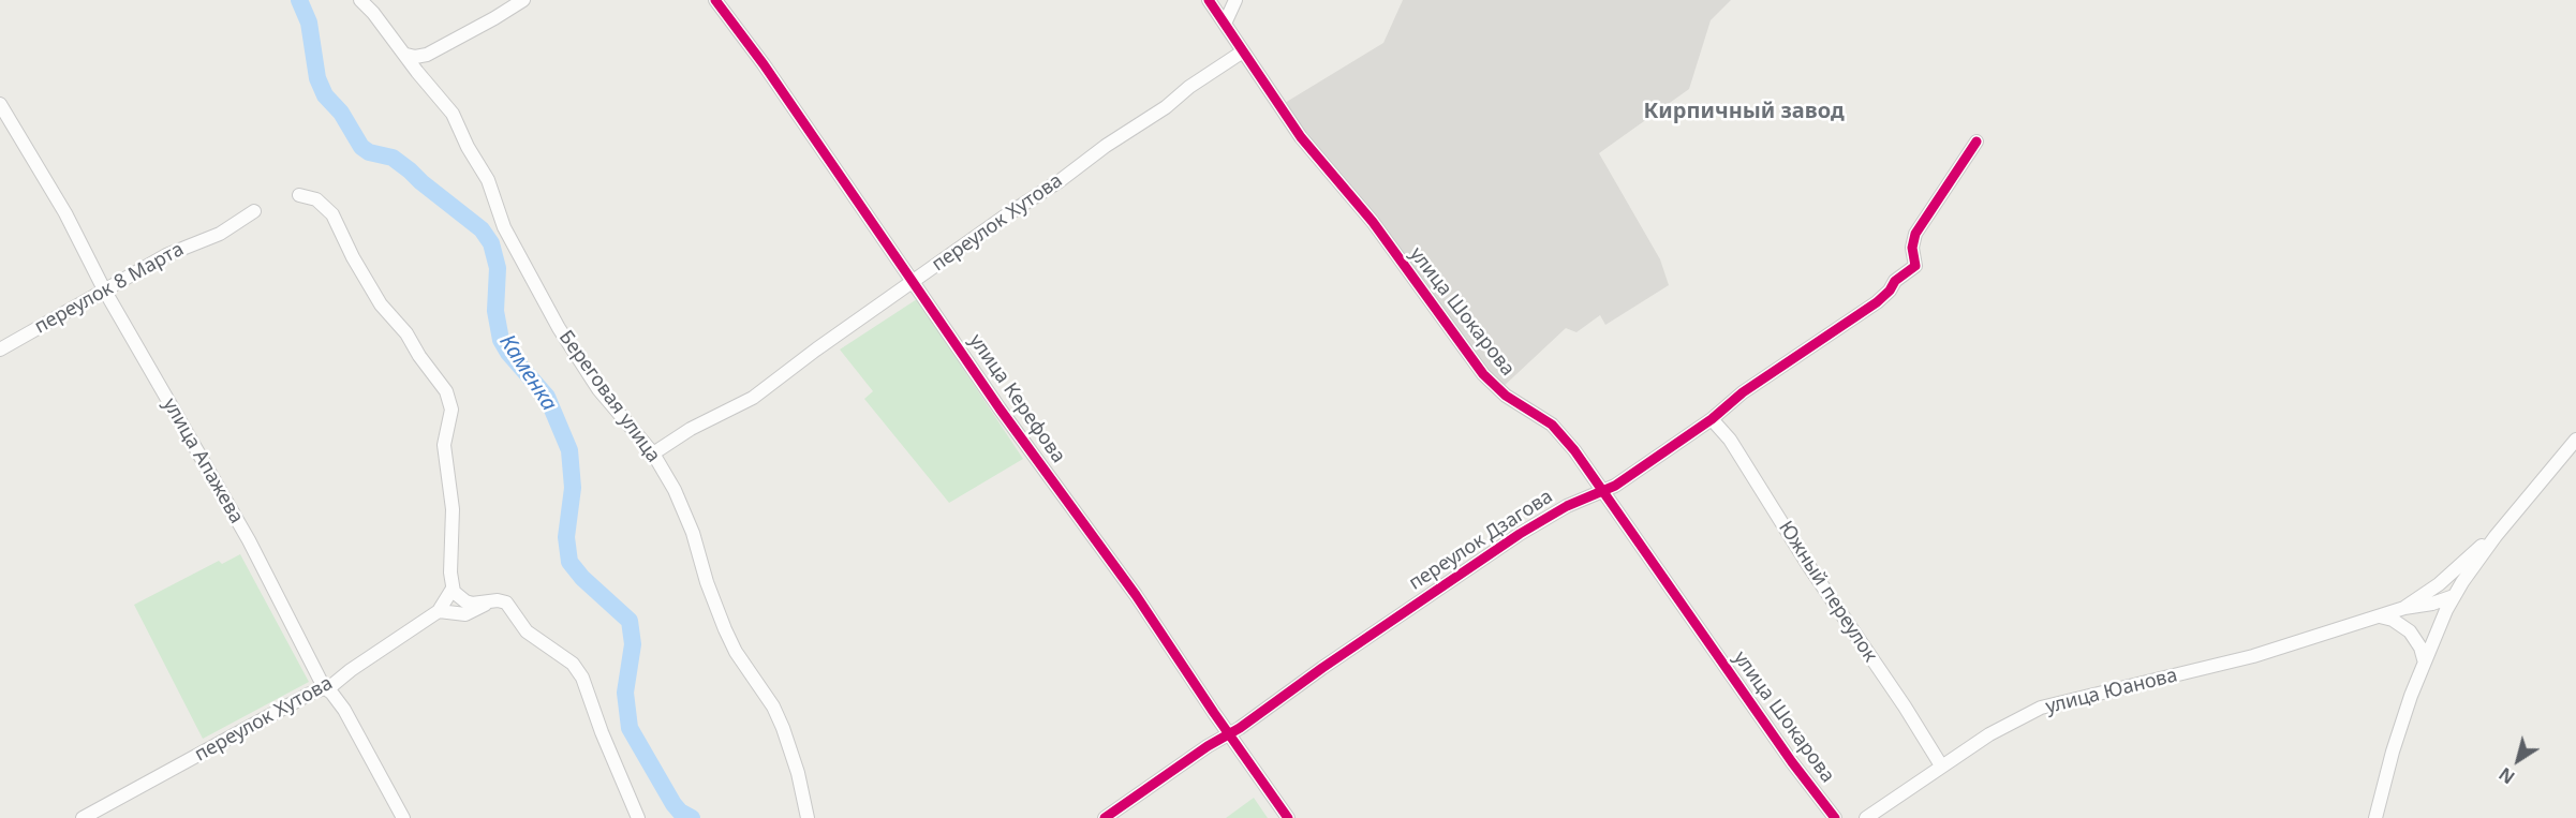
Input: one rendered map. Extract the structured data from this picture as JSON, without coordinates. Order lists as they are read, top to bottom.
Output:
{
  "streets": {
    "street": [
      "переулок Хутова",
      "переулок 8 Марта",
      "улица Шокарова",
      "Береговая улица",
      "улица Керефова",
      "улица Апажева",
      "переулок Дзагова",
      "Южный переулок",
      "улица Юанова"
    ]
  },
  "crossings": [
    ["переулок Хутова", "улица Шокарова"],
    ["переулок Хутова", "Береговая улица"],
    ["переулок Хутова", "улица Керефова"],
    ["переулок Хутова", "улица Апажева"],
    ["переулок 8 Марта", "улица Апажева"],
    ["улица Шокарова", "переулок Дзагова"],
    ["улица Керефова", "переулок Дзагова"],
    ["переулок Дзагова", "Южный переулок"],
    ["Южный переулок", "улица Юанова"]
  ],
  "districts": ["Кирпичный завод"],
  "water": ["Каменка"],
  "north": "bottom left"
}
